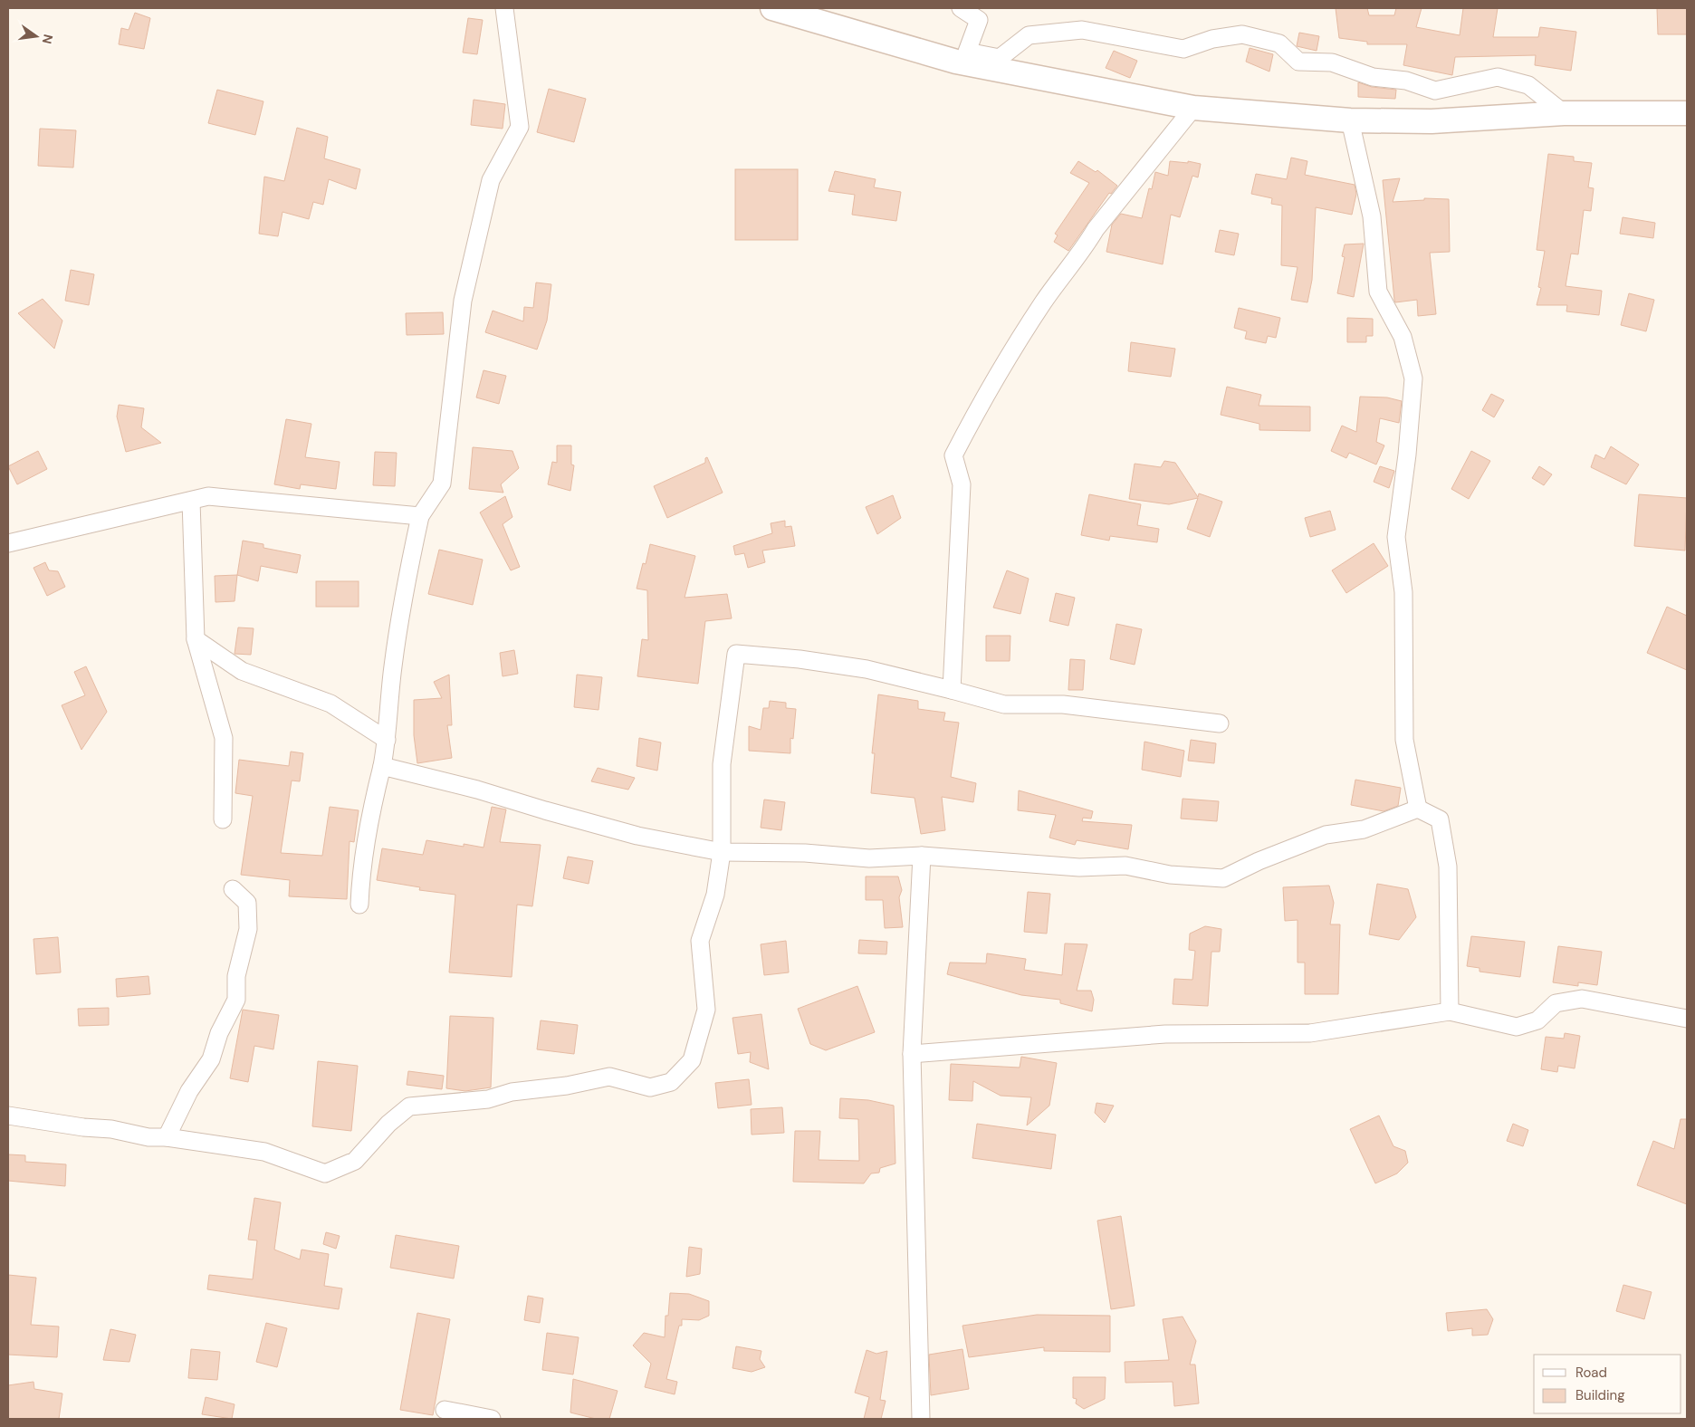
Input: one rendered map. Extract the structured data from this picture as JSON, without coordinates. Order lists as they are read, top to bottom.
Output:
{
  "legend": ["Road", "Building"],
  "north": "right"
}
